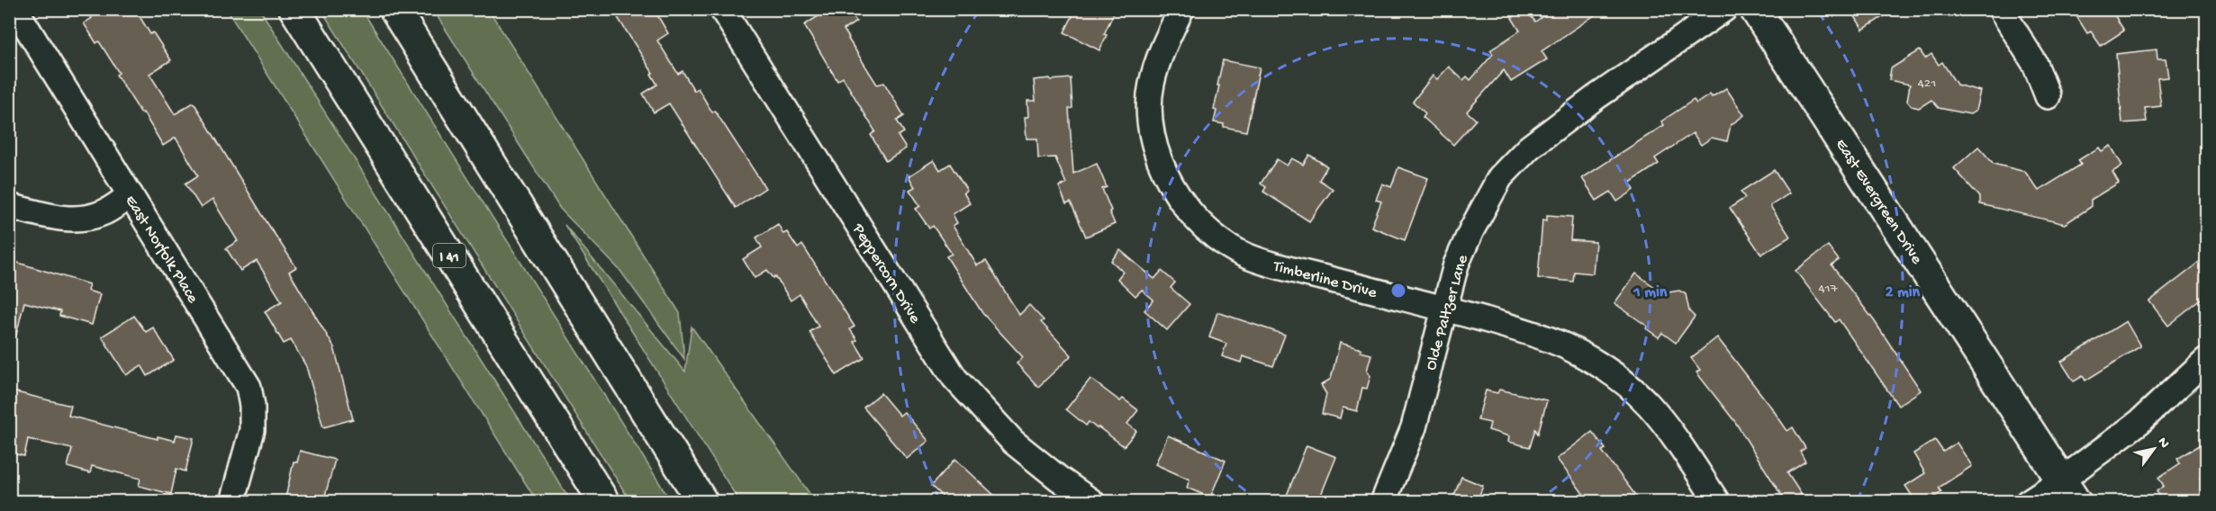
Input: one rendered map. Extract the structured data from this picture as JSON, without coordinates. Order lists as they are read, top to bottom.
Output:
{
  "streets": {
    "main road": ["East Evergreen Drive", "I 41"],
    "street": [
      "East Norfolk Place",
      "Peppercorn Drive",
      "Timberline Drive",
      "Olde Paltzer Lane"
    ]
  },
  "crossings": [
    ["Timberline Drive", "Olde Paltzer Lane"]
  ],
  "house_numbers": ["421", "417"],
  "north": "top right",
  "rings": ["1 min", "2 min"]
}
